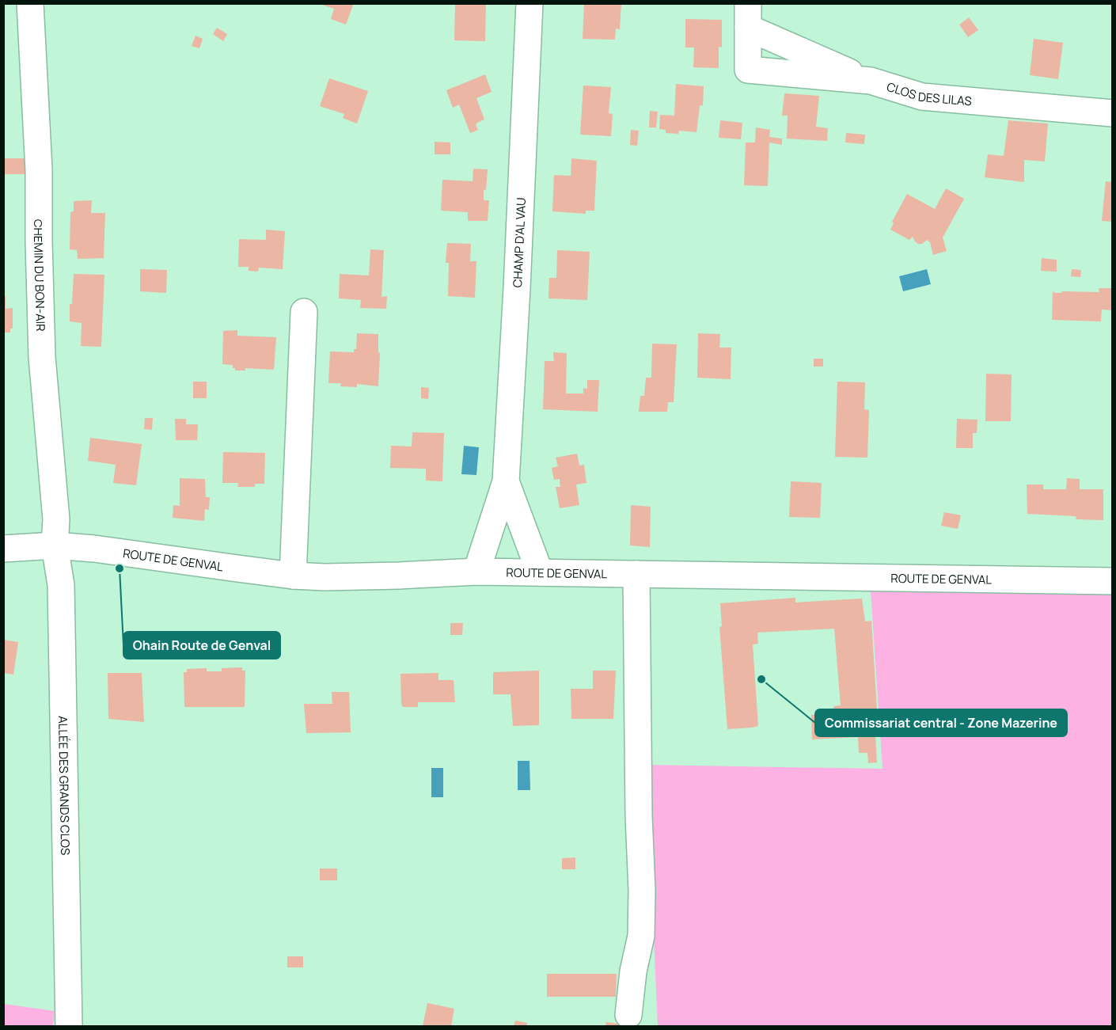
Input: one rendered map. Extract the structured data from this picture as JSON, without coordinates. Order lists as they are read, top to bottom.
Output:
{
  "streets": {
    "street": [
      "CLOS DES LILAS",
      "CHAMP D'AL VAU",
      "CHEMIN DU BON-AIR",
      "ROUTE DE GENVAL",
      "ALLÉE DES GRANDS CLOS"
    ]
  },
  "crossings": [
    ["CHAMP D'AL VAU", "ROUTE DE GENVAL"],
    ["CHEMIN DU BON-AIR", "ROUTE DE GENVAL"],
    ["CHEMIN DU BON-AIR", "ALLÉE DES GRANDS CLOS"],
    ["ROUTE DE GENVAL", "ALLÉE DES GRANDS CLOS"]
  ],
  "places": ["Ohain Route de Genval", "Commissariat central - Zone Mazerine"]
}
